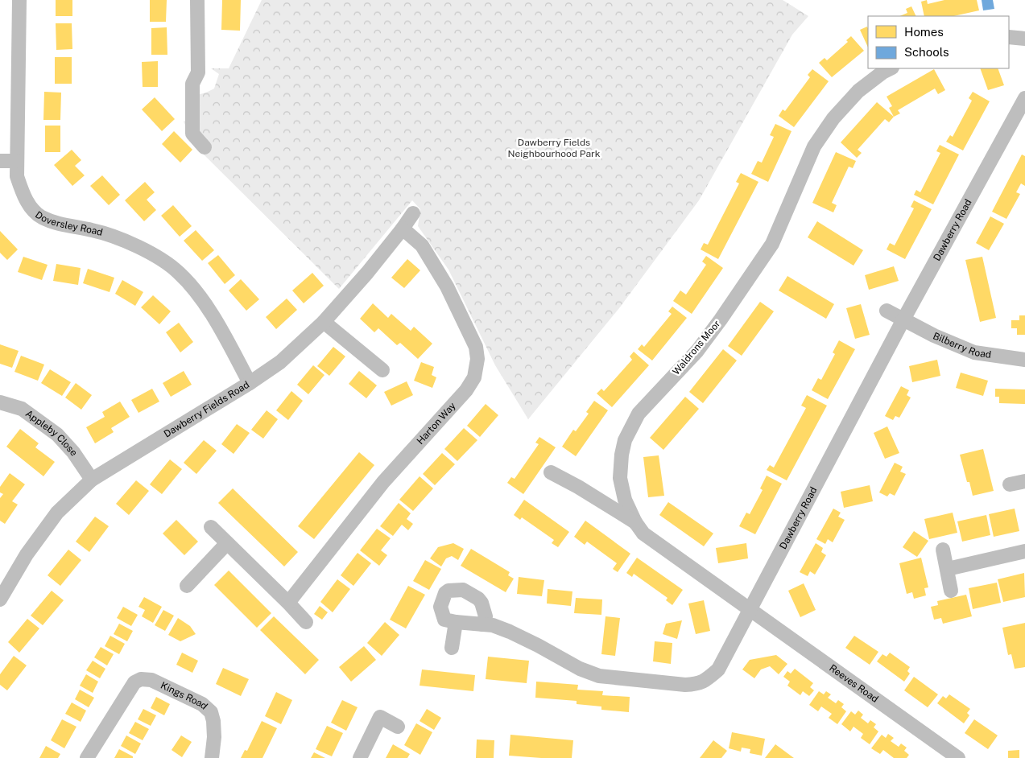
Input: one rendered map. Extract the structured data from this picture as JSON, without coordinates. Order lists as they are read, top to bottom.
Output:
{
  "streets": {
    "street": [
      "Doversley Road",
      "Dawberry Road",
      "Bilberry Road",
      "Waldrons Moor",
      "Dawberry Fields Road",
      "Harton Way",
      "Appleby Close",
      "Reeves Road",
      "Kings Road"
    ]
  },
  "crossings": [
    ["Doversley Road", "Dawberry Fields Road"],
    ["Dawberry Road", "Bilberry Road"],
    ["Dawberry Road", "Waldrons Moor"],
    ["Dawberry Road", "Reeves Road"],
    ["Waldrons Moor", "Reeves Road"],
    ["Dawberry Fields Road", "Harton Way"],
    ["Dawberry Fields Road", "Appleby Close"]
  ],
  "parks": ["Dawberry Fields Neighbourhood Park"],
  "legend": ["Homes", "Schools"]
}
